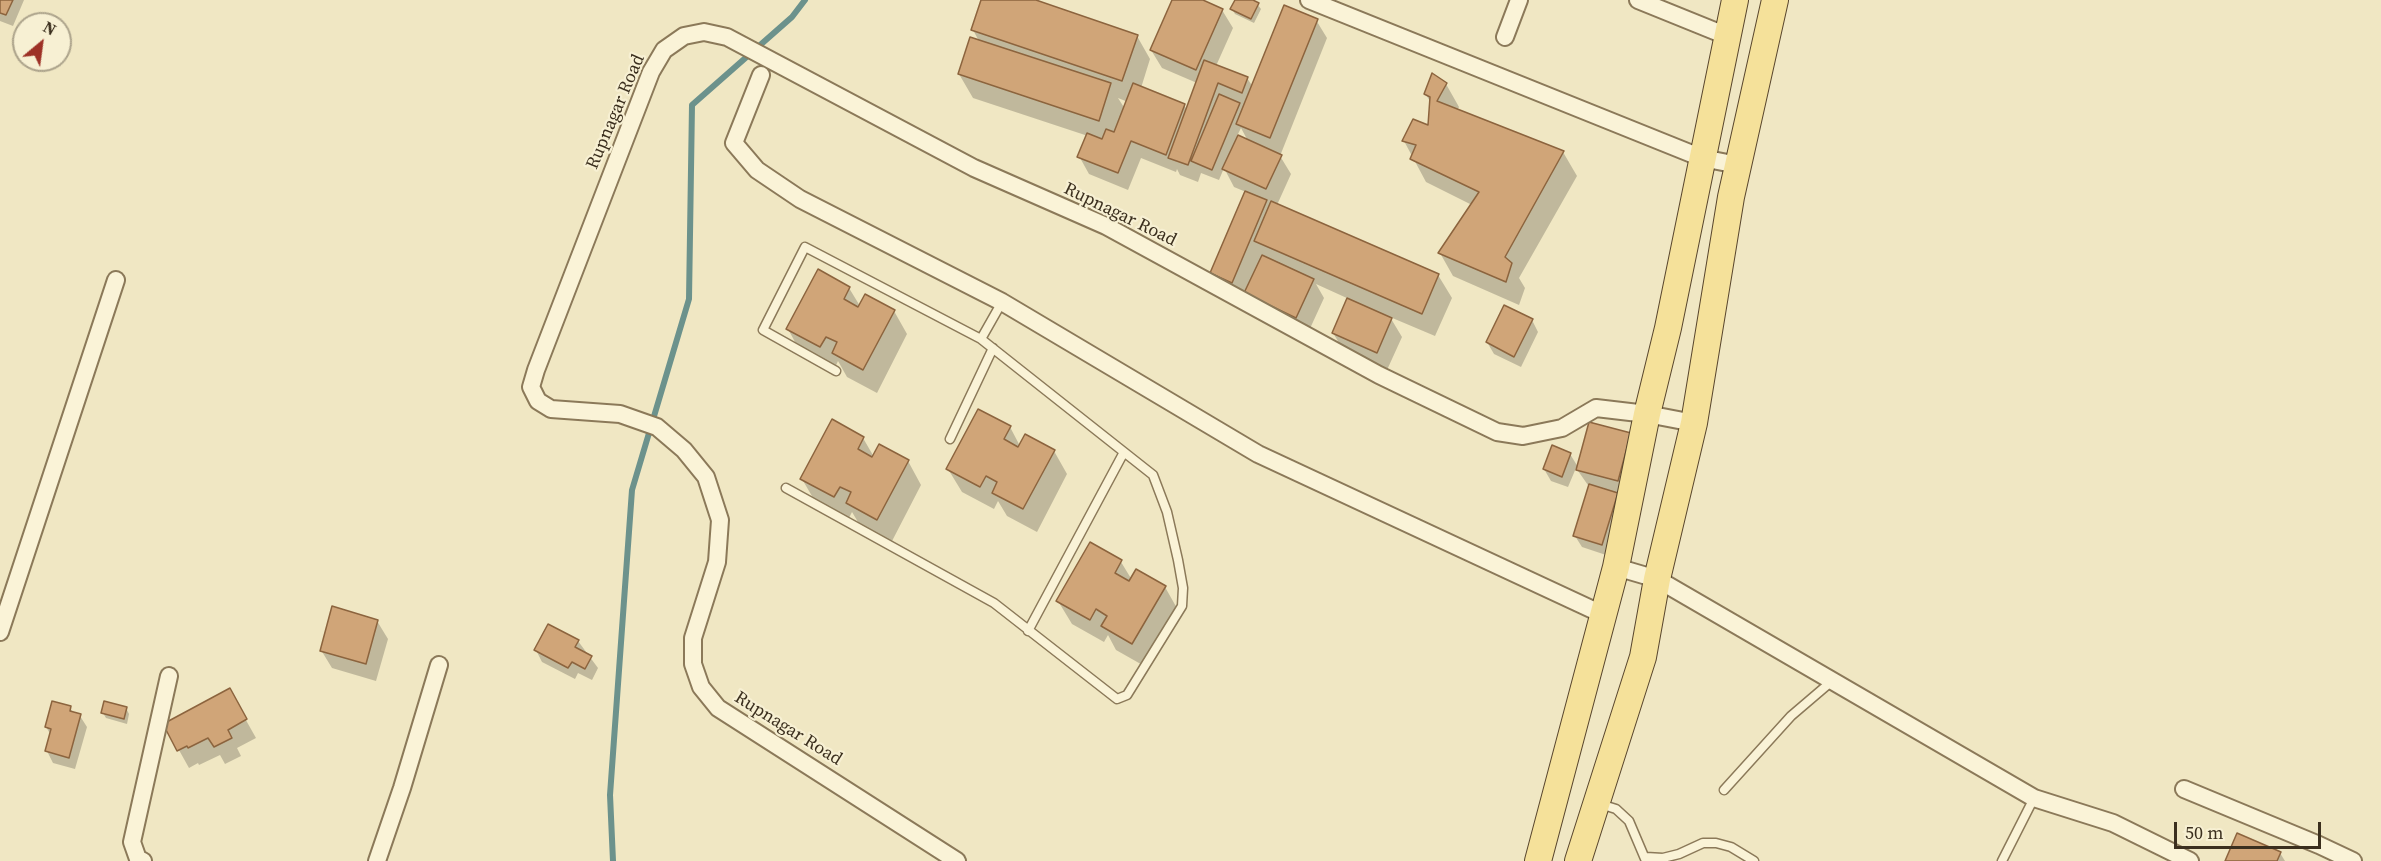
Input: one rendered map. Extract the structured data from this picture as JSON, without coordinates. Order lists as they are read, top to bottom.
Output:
{
  "streets": {
    "street": ["Rupnagar Road"]
  },
  "scale_bar": "50 m",
  "north": "top right"
}
